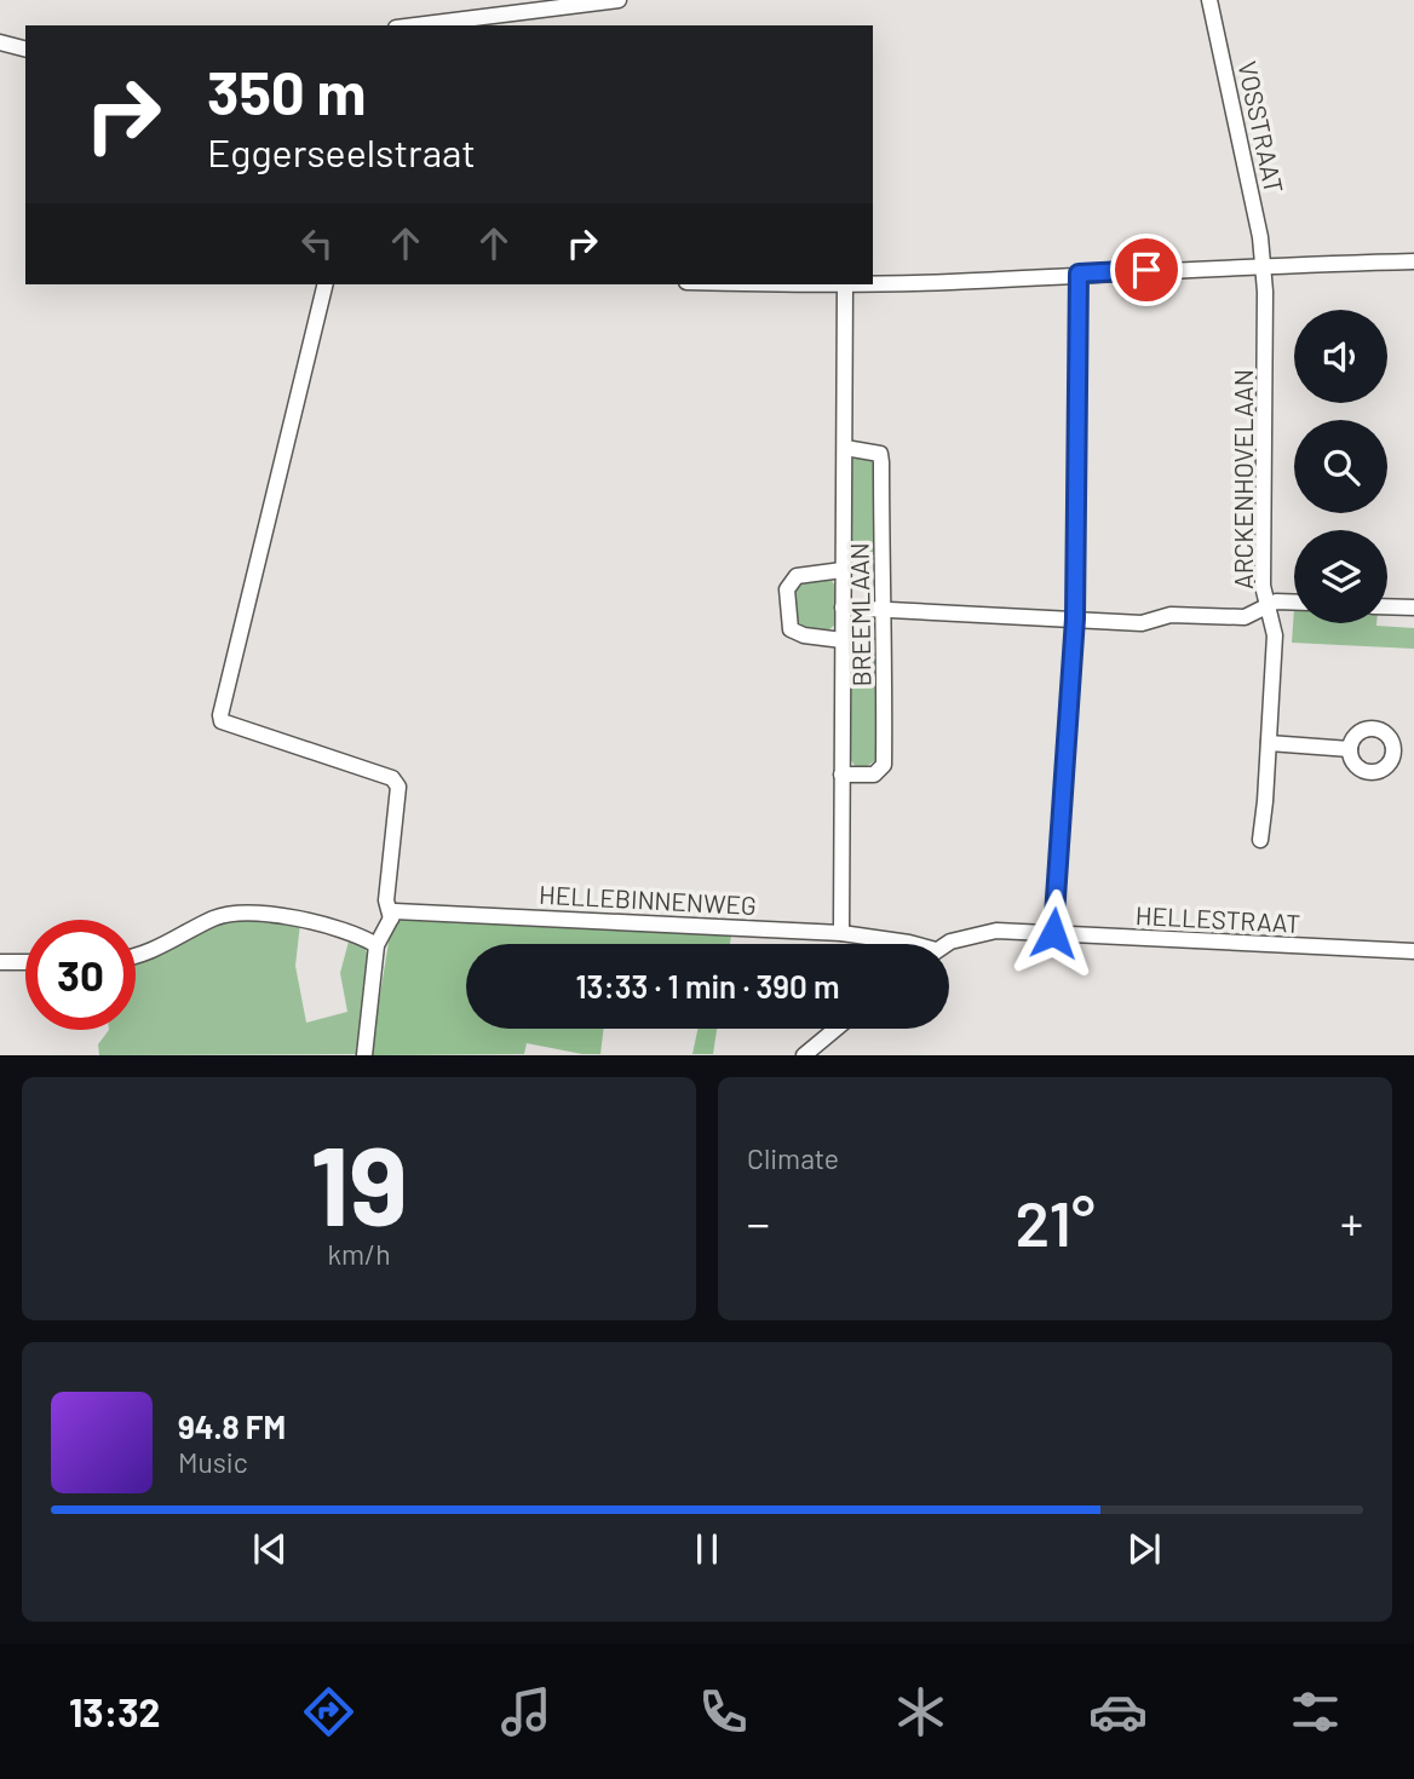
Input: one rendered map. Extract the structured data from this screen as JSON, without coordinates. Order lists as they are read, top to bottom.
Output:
{
  "streets": {
    "street": [
      "VOSSTRAAT",
      "ARCKENHOVELAAN",
      "BREEMLAAN",
      "HELLEBINNENWEG",
      "HELLESTRAAT"
    ]
  },
  "crossings": [
    ["VOSSTRAAT", "ARCKENHOVELAAN"],
    ["BREEMLAAN", "HELLEBINNENWEG"]
  ],
  "page": {
    "turn": ["350 m", "Eggerseelstraat"],
    "limit": "30",
    "trip": "13:33 · 1 min · 390 m",
    "tile": [
      ["19", "km/h"],
      "Climate"
    ],
    "heat": ["−", "21°", "+"],
    "song": ["94.8 FM", "Music"],
    "tabs": "13:32"
  }
}
